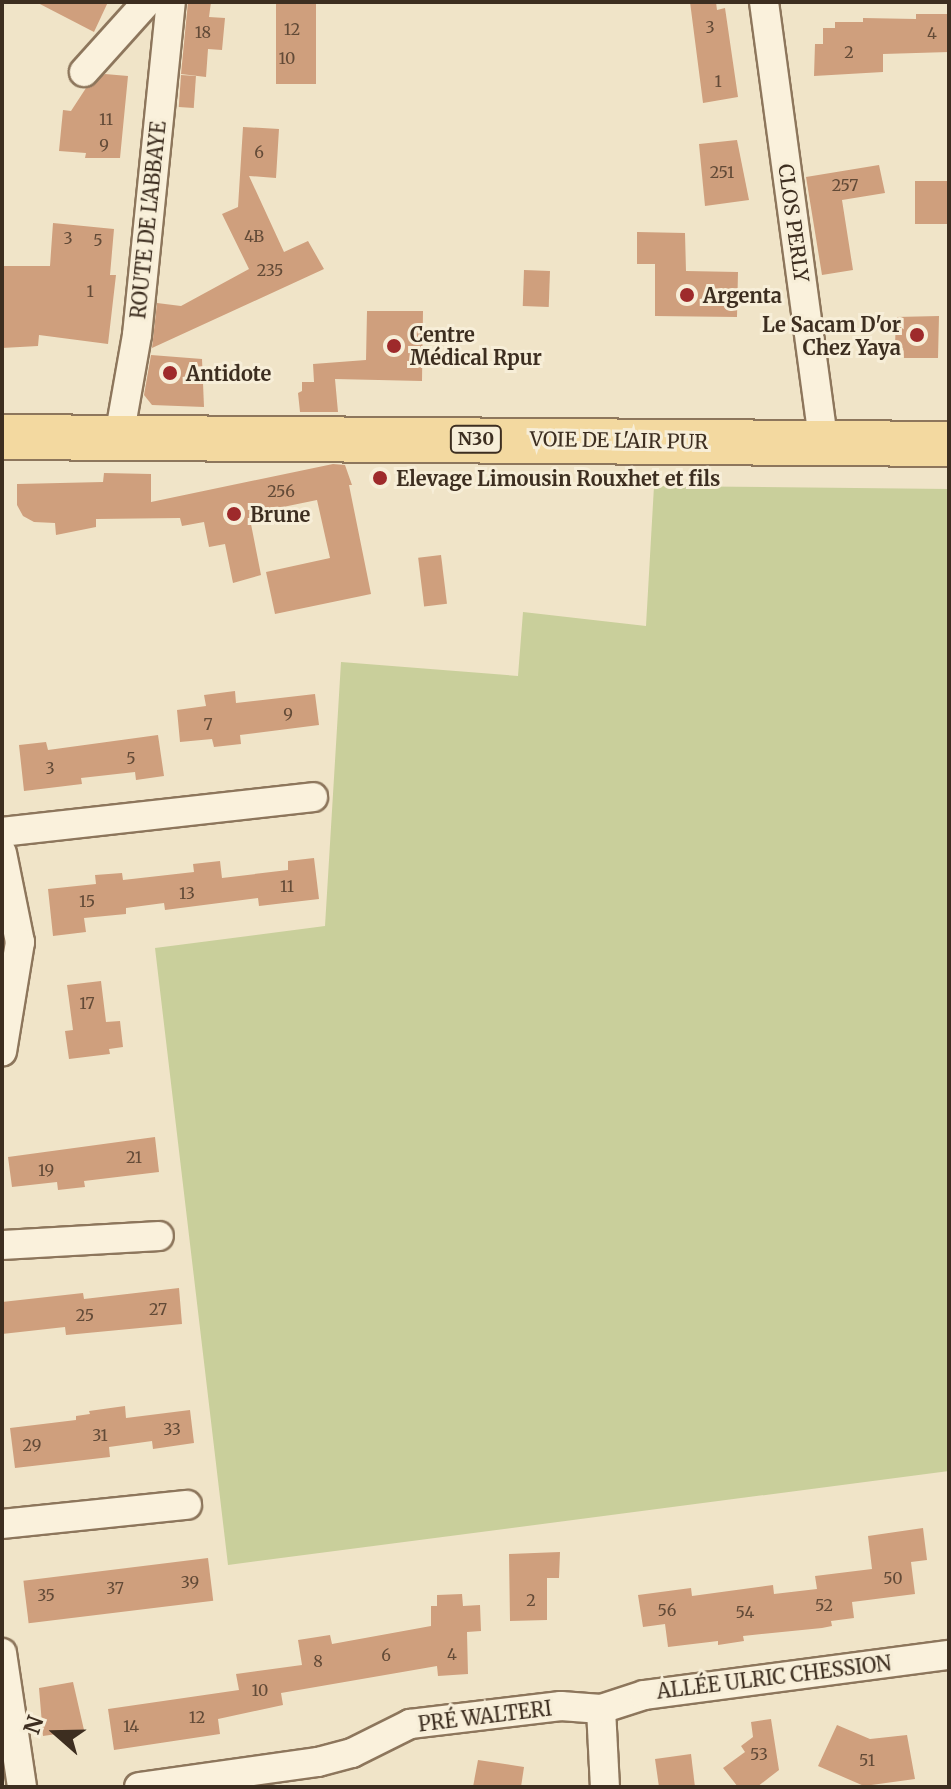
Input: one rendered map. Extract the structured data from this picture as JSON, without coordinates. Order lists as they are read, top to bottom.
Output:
{
  "streets": {
    "main road": ["N30", "VOIE DE L'AIR PUR"],
    "street": [
      "ROUTE DE L'ABBAYE",
      "CLOS PERLY",
      "ALLÉE ULRIC CHESSION",
      "PRÉ WALTERI"
    ]
  },
  "crossings": [
    ["ROUTE DE L'ABBAYE", "VOIE DE L'AIR PUR"],
    ["CLOS PERLY", "VOIE DE L'AIR PUR"],
    ["ALLÉE ULRIC CHESSION", "PRÉ WALTERI"]
  ],
  "places": [
    "Argenta",
    "Le Sacam D'or Chez Yaya",
    "Centre Médical Rpur",
    "Antidote",
    "Elevage Limousin Rouxhet et fils",
    "Brune"
  ],
  "house_numbers": [
    "3",
    "12",
    "18",
    "4",
    "2",
    "10",
    "1",
    "11",
    "9",
    "6",
    "251",
    "257",
    "4B",
    "3",
    "5",
    "235",
    "1",
    "256",
    "9",
    "7",
    "5",
    "3",
    "11",
    "13",
    "15",
    "17",
    "21",
    "19",
    "27",
    "25",
    "33",
    "31",
    "29",
    "50",
    "39",
    "37",
    "35",
    "2",
    "52",
    "56",
    "54",
    "4",
    "6",
    "8",
    "10",
    "12",
    "14",
    "53",
    "51"
  ],
  "north": "left"
}
